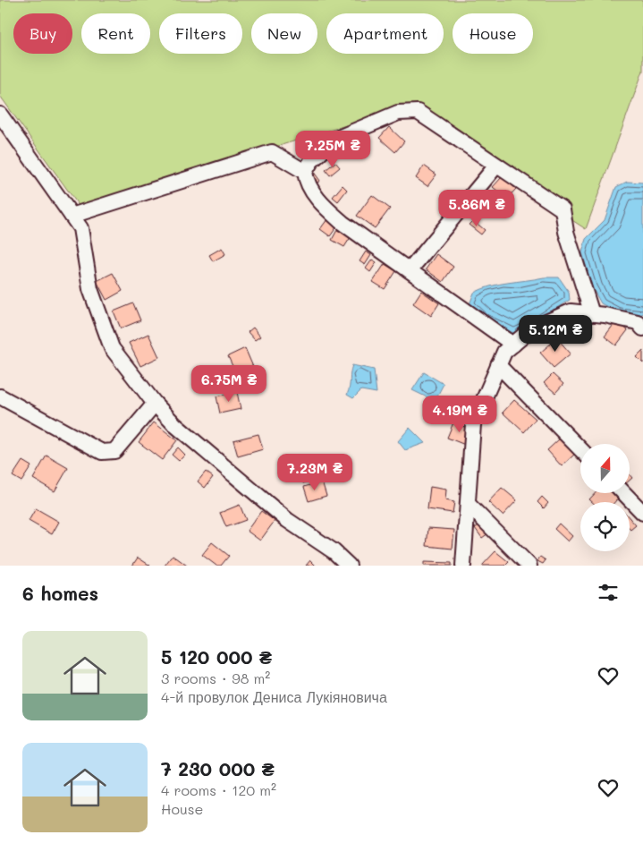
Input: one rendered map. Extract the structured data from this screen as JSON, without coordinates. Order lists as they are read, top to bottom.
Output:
{
  "north": "top",
  "page": {
    "chip": [
      "Buy",
      "Rent",
      "Filters",
      "New",
      "Apartment",
      "House"
    ],
    "price": [
      "7.25M ₴",
      "5.86M ₴",
      "5.12M ₴",
      "6.75M ₴",
      "4.19M ₴",
      "7.23M ₴"
    ],
    "heading": "6 homes",
    "list": [
      {
        "name": "5 120 000 ₴",
        "note": "3 rooms · 98 m² · 4-й провулок Дениса Лукіяновича"
      },
      {
        "name": "7 230 000 ₴",
        "note": "4 rooms · 120 m² · House"
      }
    ]
  }
}
